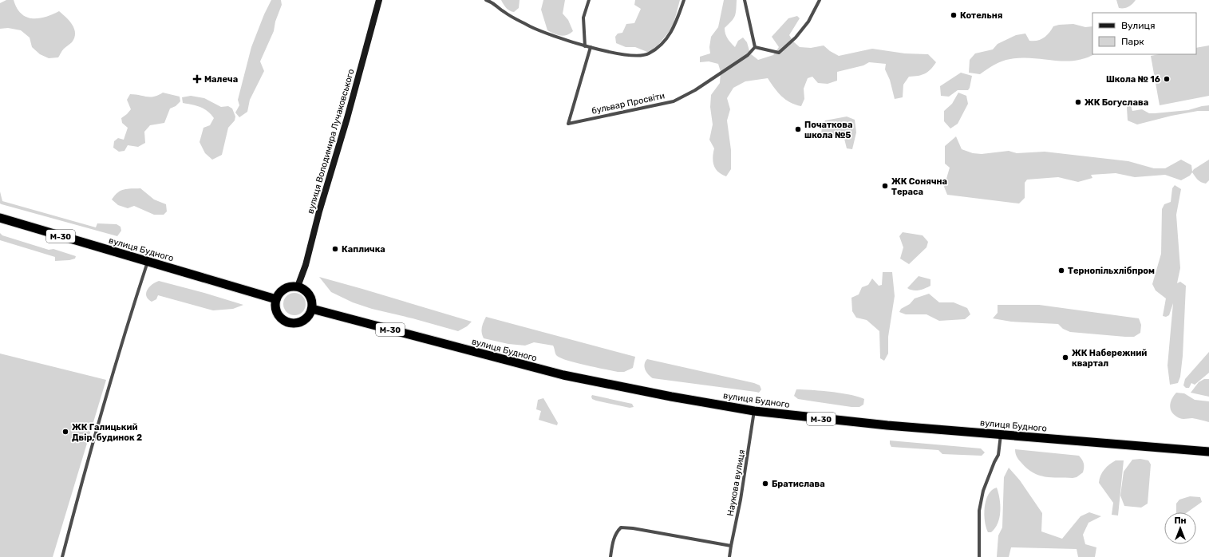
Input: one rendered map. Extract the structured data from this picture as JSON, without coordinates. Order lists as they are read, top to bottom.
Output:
{
  "streets": {
    "highway": ["М-30", "вулиця Будного"],
    "main road": ["вулиця Володимира Лучаковського"],
    "street": ["бульвар Просвіти", "Наукова вулиця"]
  },
  "crossings": [
    ["вулиця Володимира Лучаковського", "вулиця Будного"],
    ["вулиця Будного", "Наукова вулиця"]
  ],
  "places": {
    "other": [
      "Котельня",
      "Школа № 16",
      "ЖК Богуслава",
      "Початкова школа №5",
      "ЖК Сонячна Тераса",
      "Капличка",
      "Тернопільхлібпром",
      "ЖК Набережний квартал",
      "ЖК Галицький Двір, будинок 2",
      "Братислава"
    ],
    "health": ["Малеча"]
  },
  "legend": ["Вулиця", "Парк"],
  "north": "top"
}
